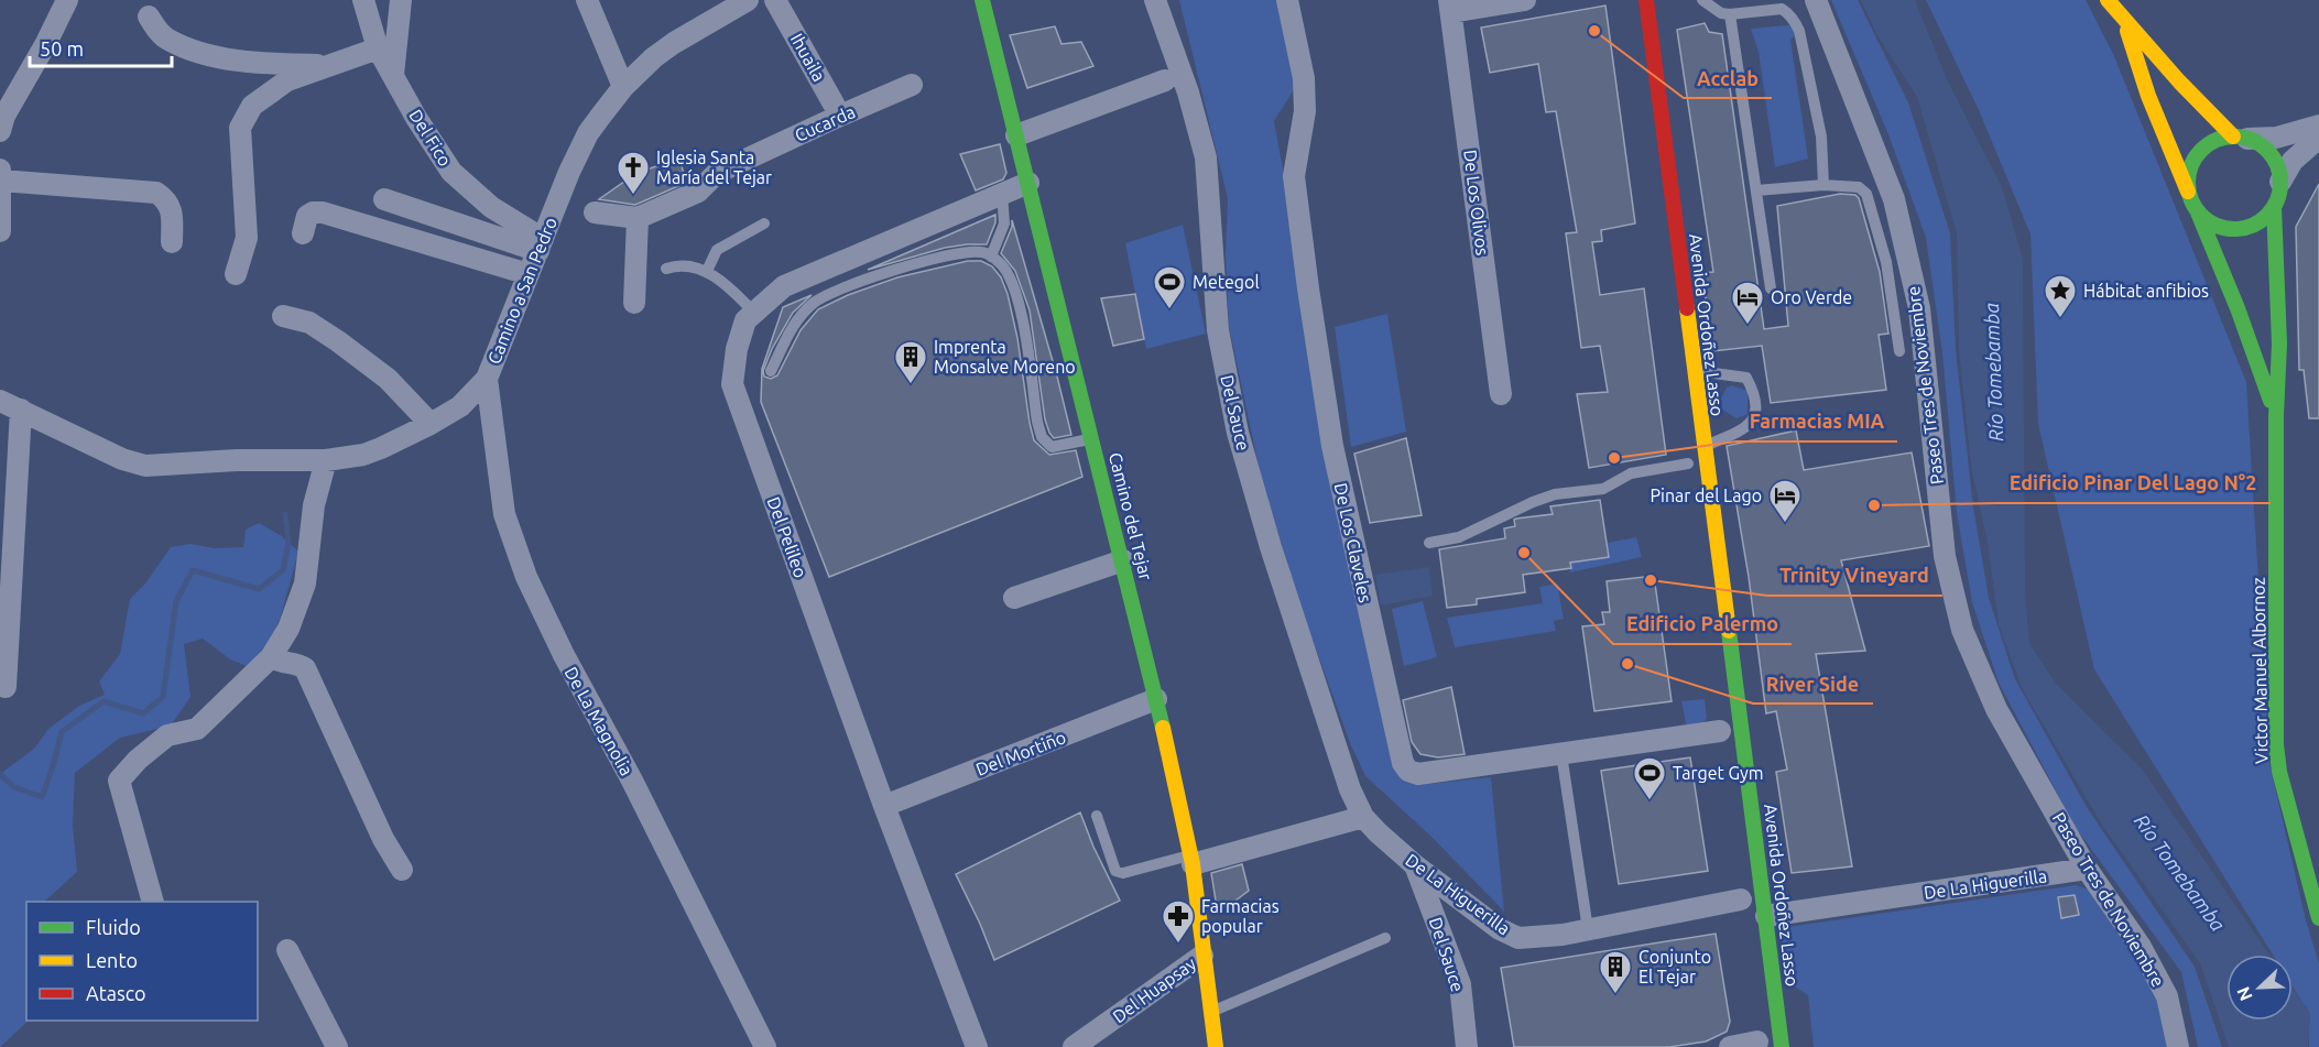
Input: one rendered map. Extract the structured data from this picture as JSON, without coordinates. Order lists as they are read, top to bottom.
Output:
{
  "streets": {
    "street": [
      "Ihuaila",
      "Cucarda",
      "Del Fico",
      "De Los Olivos",
      "Camino a San Pedro",
      "Avenida Ordoñez Lasso",
      "Paseo Tres de Noviembre",
      "Del Sauce",
      "Camino del Tejar",
      "Del Pelileo",
      "De Los Claveles",
      "Victor Manuel Albornoz",
      "De La Magnolia",
      "Del Mortiño",
      "De La Higuerilla",
      "Del Huapsay"
    ]
  },
  "crossings": [
    ["Ihuaila", "Cucarda"],
    ["Del Fico", "Camino a San Pedro"],
    ["Camino a San Pedro", "De La Magnolia"],
    ["Avenida Ordoñez Lasso", "De La Higuerilla"],
    ["Paseo Tres de Noviembre", "De La Higuerilla"],
    ["Del Sauce", "De La Higuerilla"],
    ["Camino del Tejar", "Del Pelileo"],
    ["Camino del Tejar", "Del Mortiño"],
    ["Camino del Tejar", "Del Huapsay"],
    ["Del Pelileo", "Del Mortiño"]
  ],
  "water": ["Río Tomebamba"],
  "places": {
    "other": [
      "Acclab",
      "Farmacias MIA",
      "Edificio Pinar Del Lago N°2",
      "Edificio Palermo",
      "Trinity Vineyard",
      "River Side"
    ],
    "church": ["Iglesia Santa María del Tejar"],
    "sports": ["Metegol", "Target Gym"],
    "place": ["Hábitat anfibios"],
    "hotel": ["Oro Verde", "Pinar del Lago"],
    "building": ["Imprenta Monsalve Moreno", "Conjunto El Tejar"],
    "pharmacy": ["Farmacias popular"]
  },
  "legend": ["Fluido", "Lento", "Atasco"],
  "scale_bar": "50 m",
  "north": "bottom left"
}
